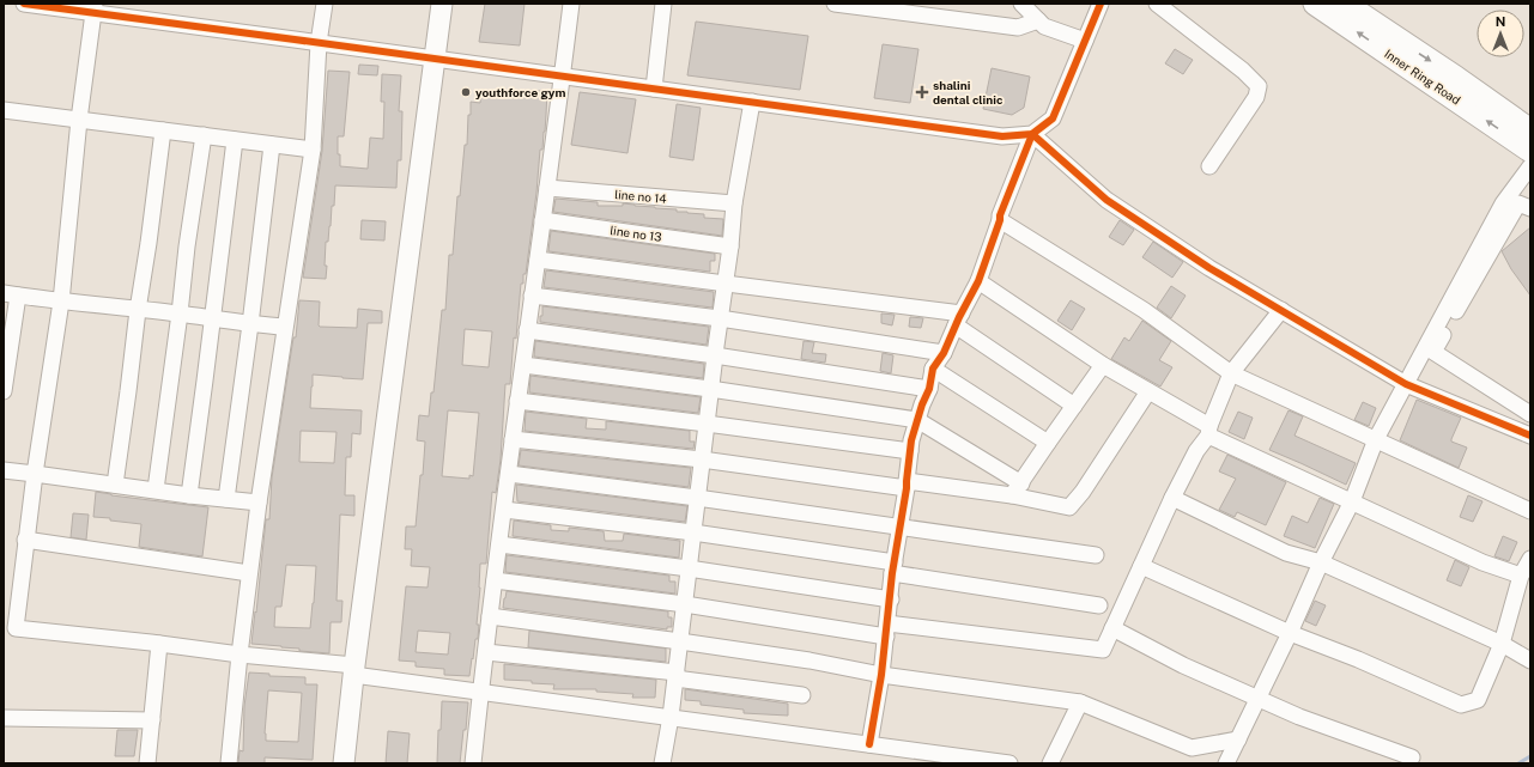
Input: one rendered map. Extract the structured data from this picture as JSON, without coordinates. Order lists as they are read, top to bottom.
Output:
{
  "streets": {
    "highway": ["Inner Ring Road"],
    "street": ["line no 14", "line no 13"]
  },
  "places": {
    "other": ["youthforce gym"],
    "health": ["shalini dental clinic"]
  },
  "north": "top"
}
